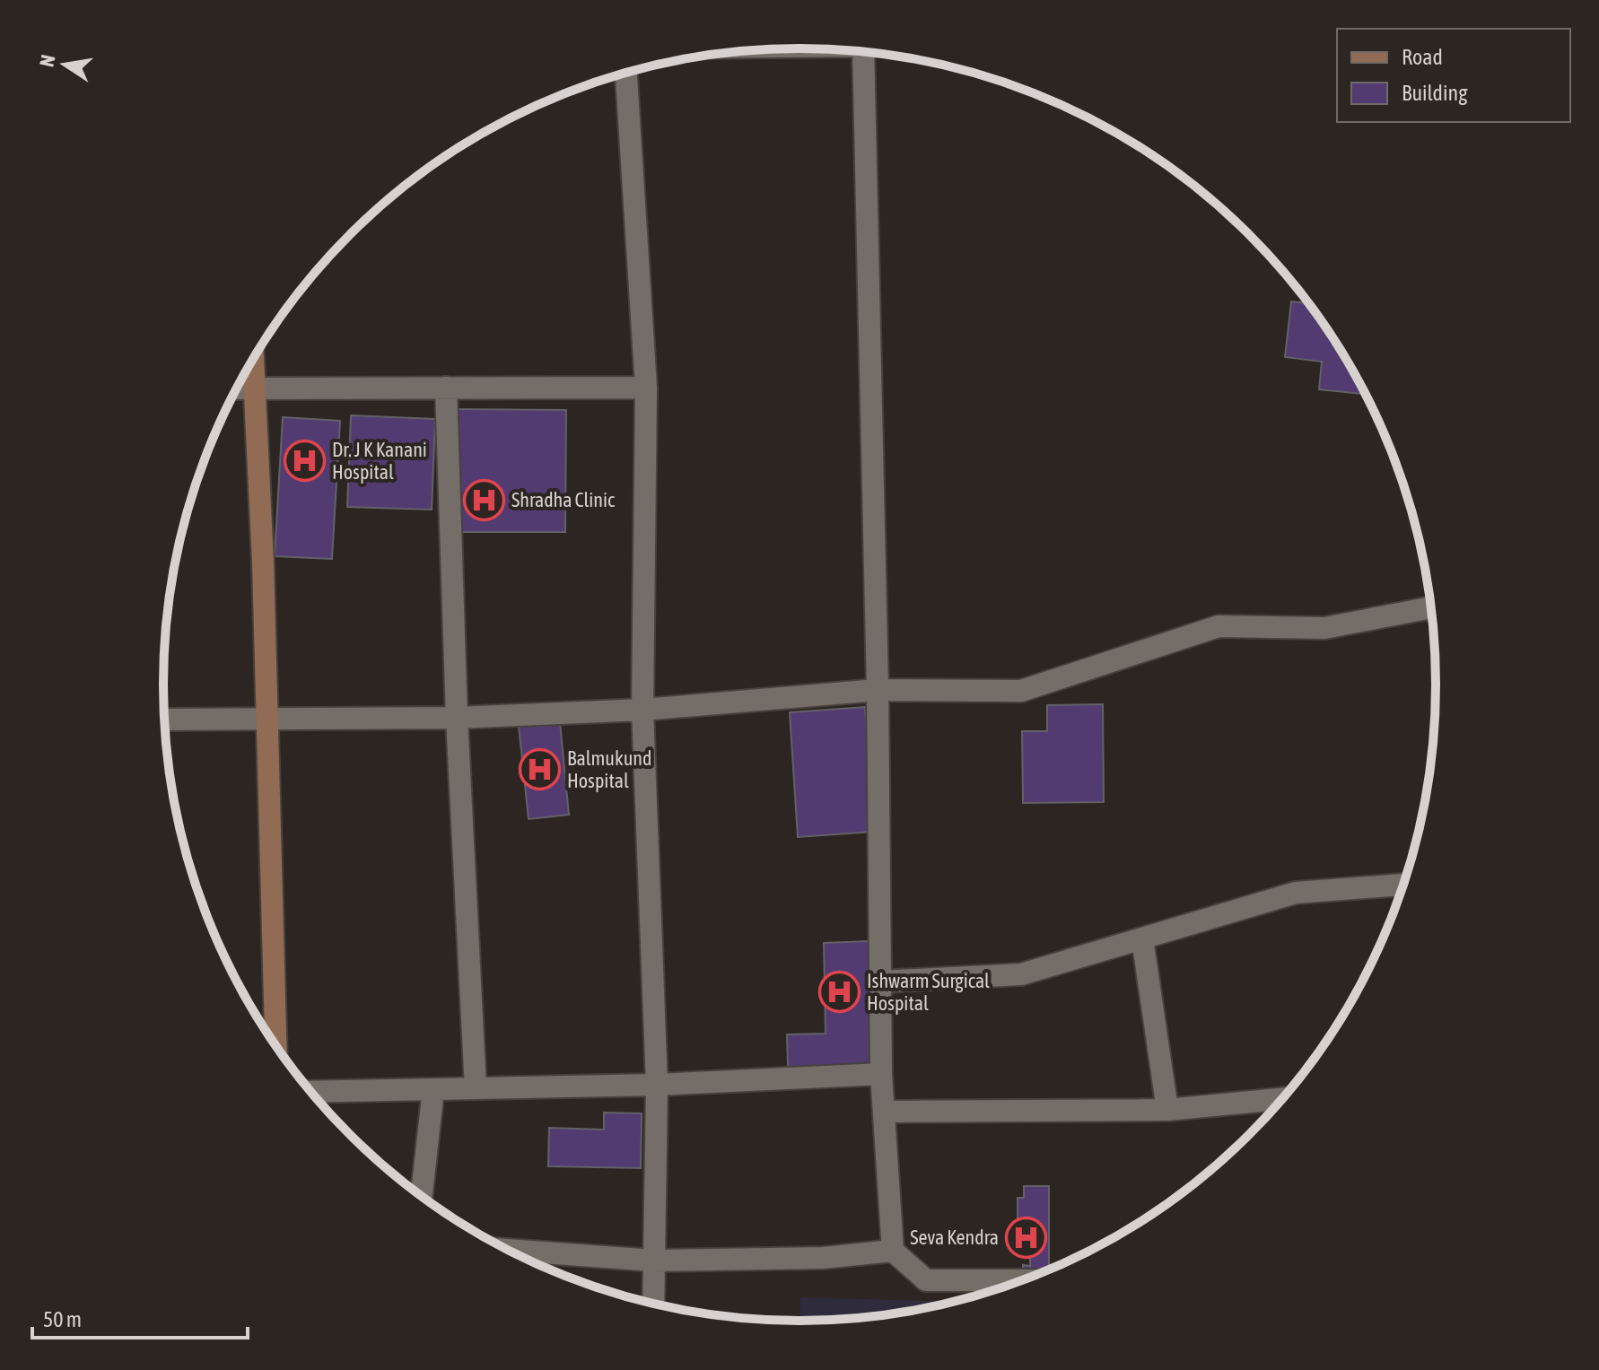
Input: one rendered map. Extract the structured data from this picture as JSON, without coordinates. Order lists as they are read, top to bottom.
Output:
{
  "places": {
    "hospital": [
      "Dr. J K Kanani Hospital",
      "Shradha Clinic",
      "Balmukund Hospital",
      "Ishwarm Surgical Hospital",
      "Seva Kendra"
    ]
  },
  "legend": ["Road", "Building"],
  "scale_bar": "50 m",
  "north": "left"
}
